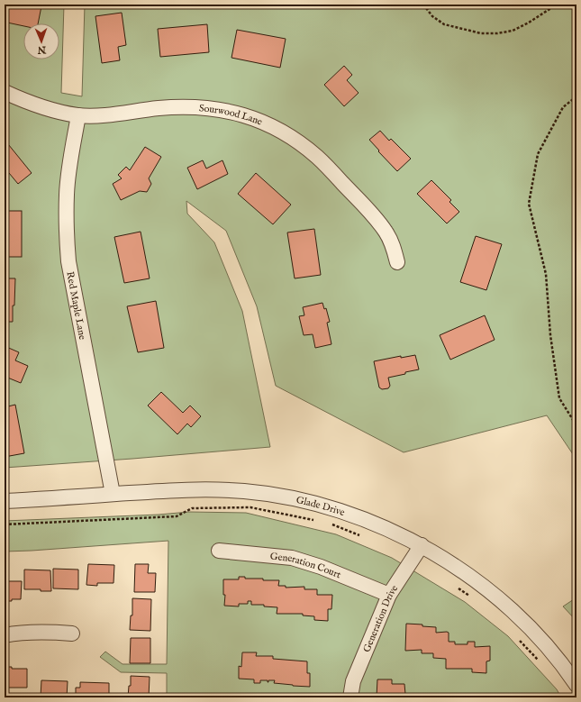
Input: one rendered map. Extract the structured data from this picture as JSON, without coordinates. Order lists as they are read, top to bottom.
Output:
{
  "streets": {
    "street": [
      "Sourwood Lane",
      "Red Maple Lane",
      "Glade Drive",
      "Generation Court",
      "Generation Drive"
    ]
  },
  "crossings": [
    ["Sourwood Lane", "Red Maple Lane"],
    ["Red Maple Lane", "Glade Drive"],
    ["Glade Drive", "Generation Drive"],
    ["Generation Court", "Generation Drive"]
  ],
  "north": "bottom"
}
